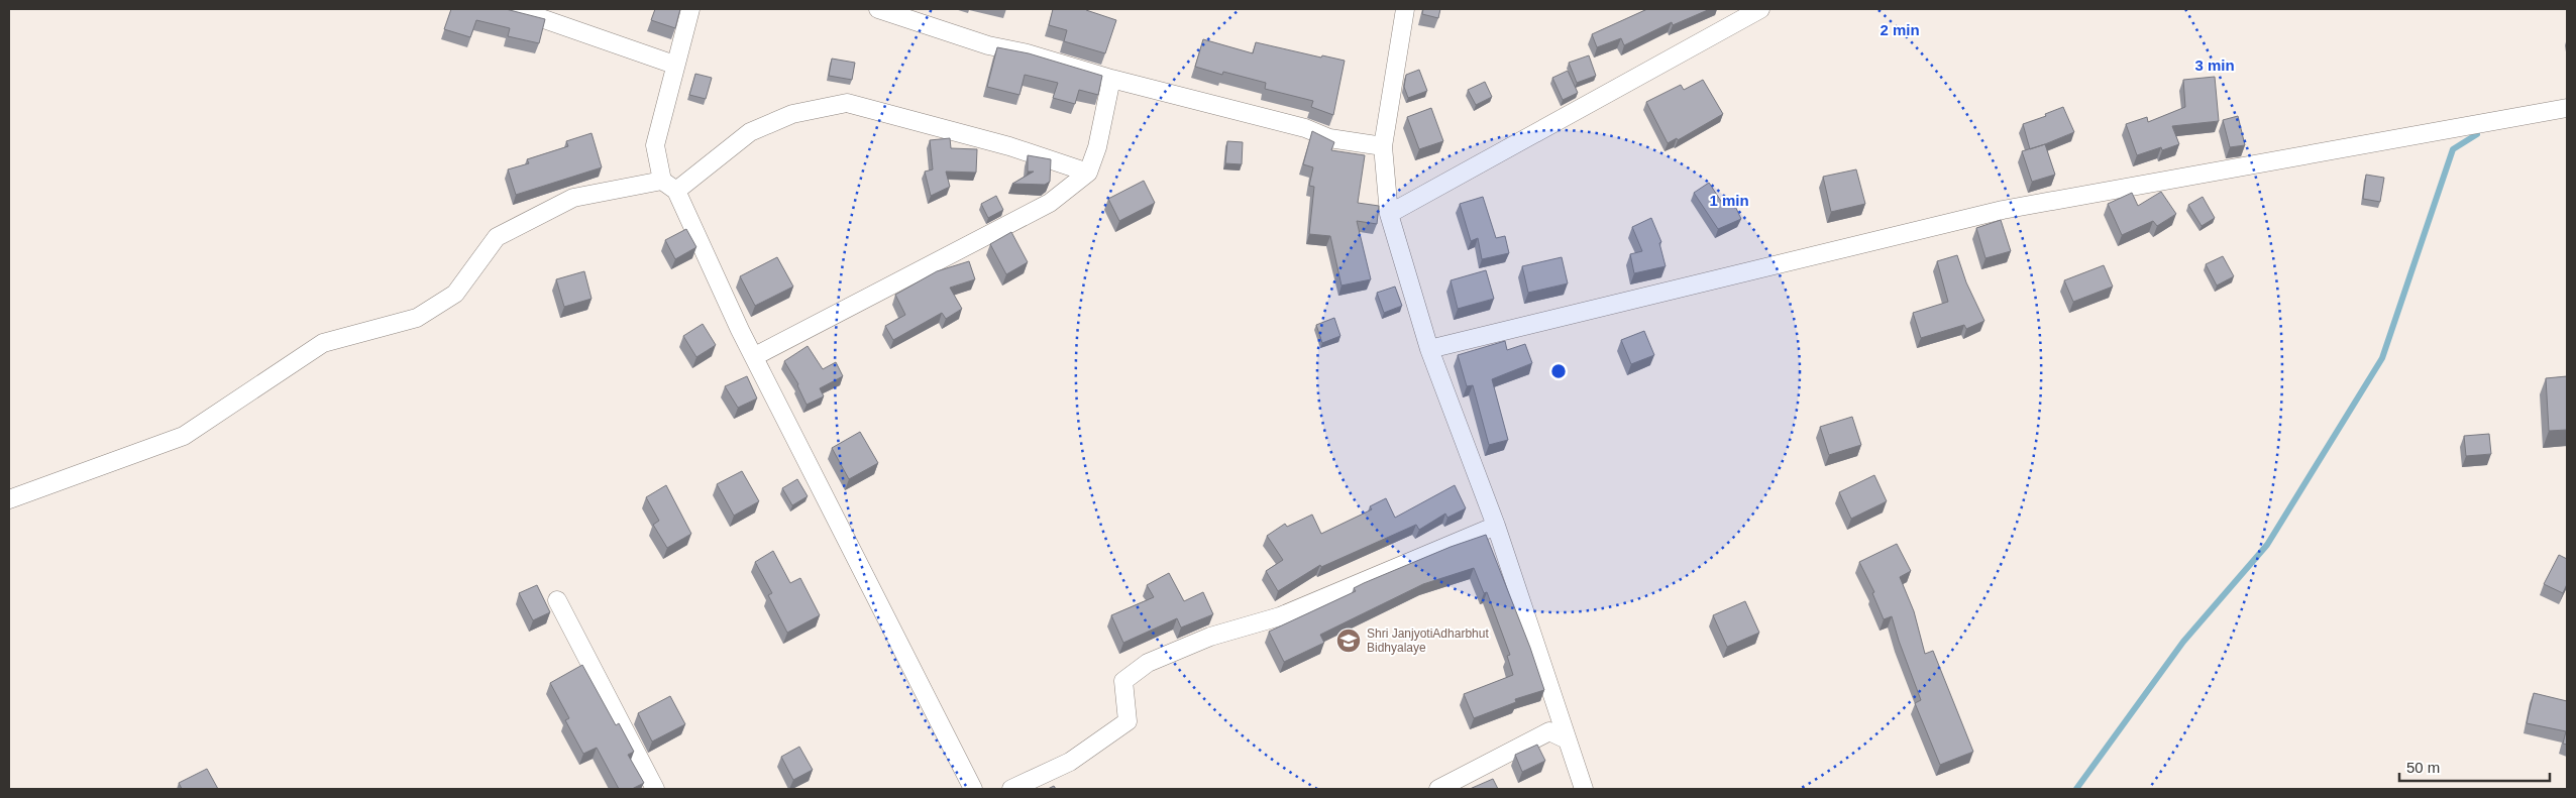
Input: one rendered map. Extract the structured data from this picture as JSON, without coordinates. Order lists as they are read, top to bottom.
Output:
{
  "places": {
    "school or university": ["Shri JanjyotiAdharbhut Bidhyalaye"]
  },
  "scale_bar": "50 m",
  "rings": ["2 min", "3 min", "1 min"]
}
